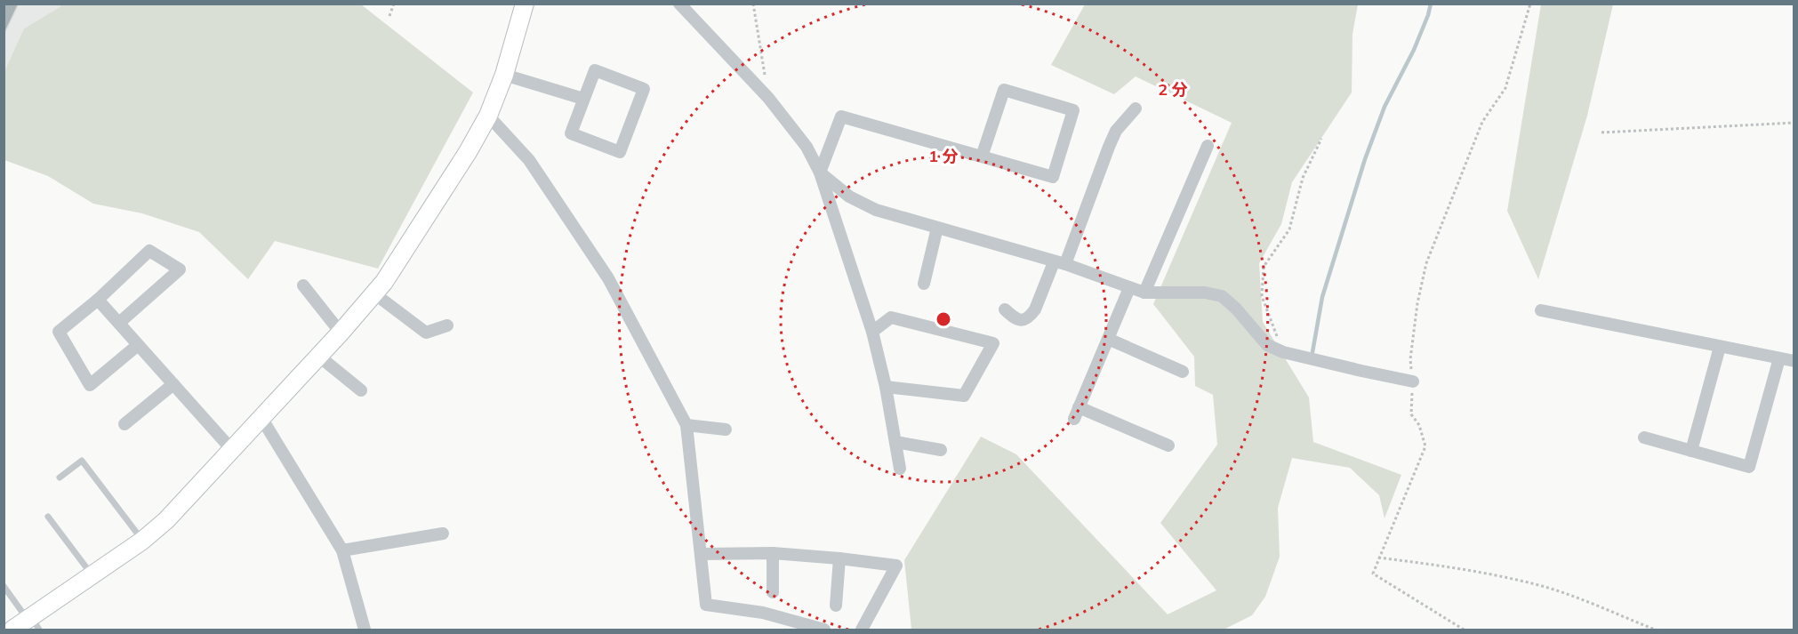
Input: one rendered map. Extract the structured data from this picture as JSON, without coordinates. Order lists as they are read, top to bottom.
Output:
{
  "rings": ["2 分", "1 分"]
}
